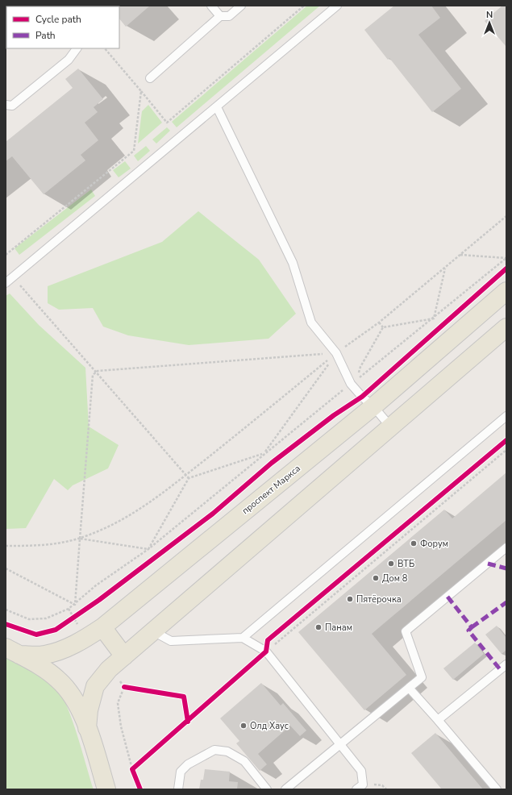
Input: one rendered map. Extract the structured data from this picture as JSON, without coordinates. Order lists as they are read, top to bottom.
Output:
{
  "streets": {
    "main road": ["проспект Маркса"]
  },
  "places": [
    "Форум",
    "ВТБ",
    "Дом 8",
    "Пятёрочка",
    "Панам",
    "Олд Хаус"
  ],
  "legend": ["Cycle path", "Path"],
  "north": "top"
}
